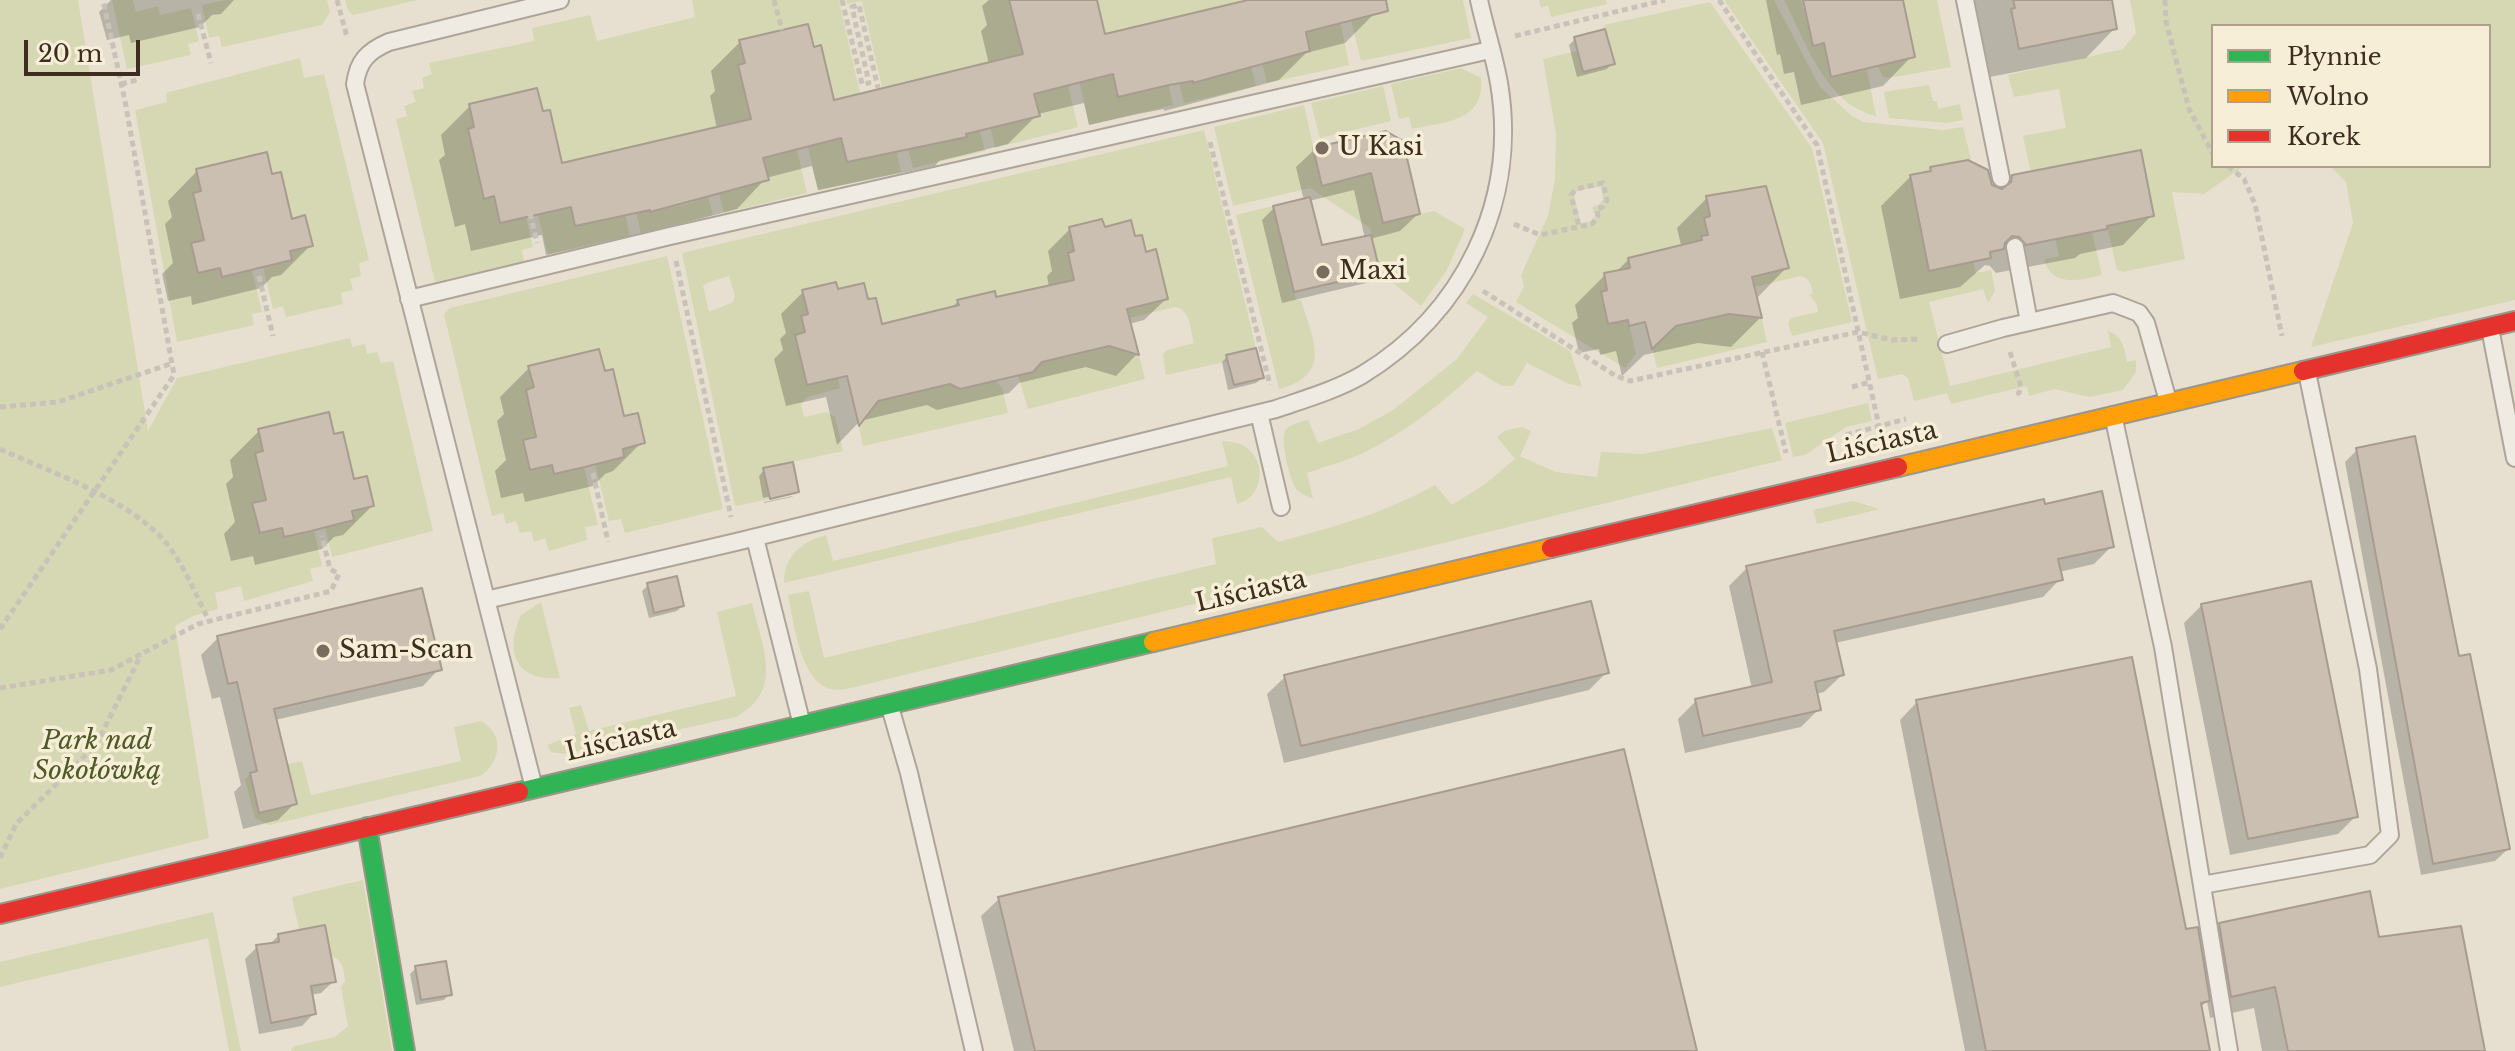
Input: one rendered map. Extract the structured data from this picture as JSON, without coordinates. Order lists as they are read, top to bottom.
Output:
{
  "streets": {
    "street": ["Liściasta"]
  },
  "parks": ["Park nad Sokołówką"],
  "places": ["U Kasi", "Maxi", "Sam-Scan"],
  "legend": ["Płynnie", "Wolno", "Korek"],
  "scale_bar": "20 m"
}
